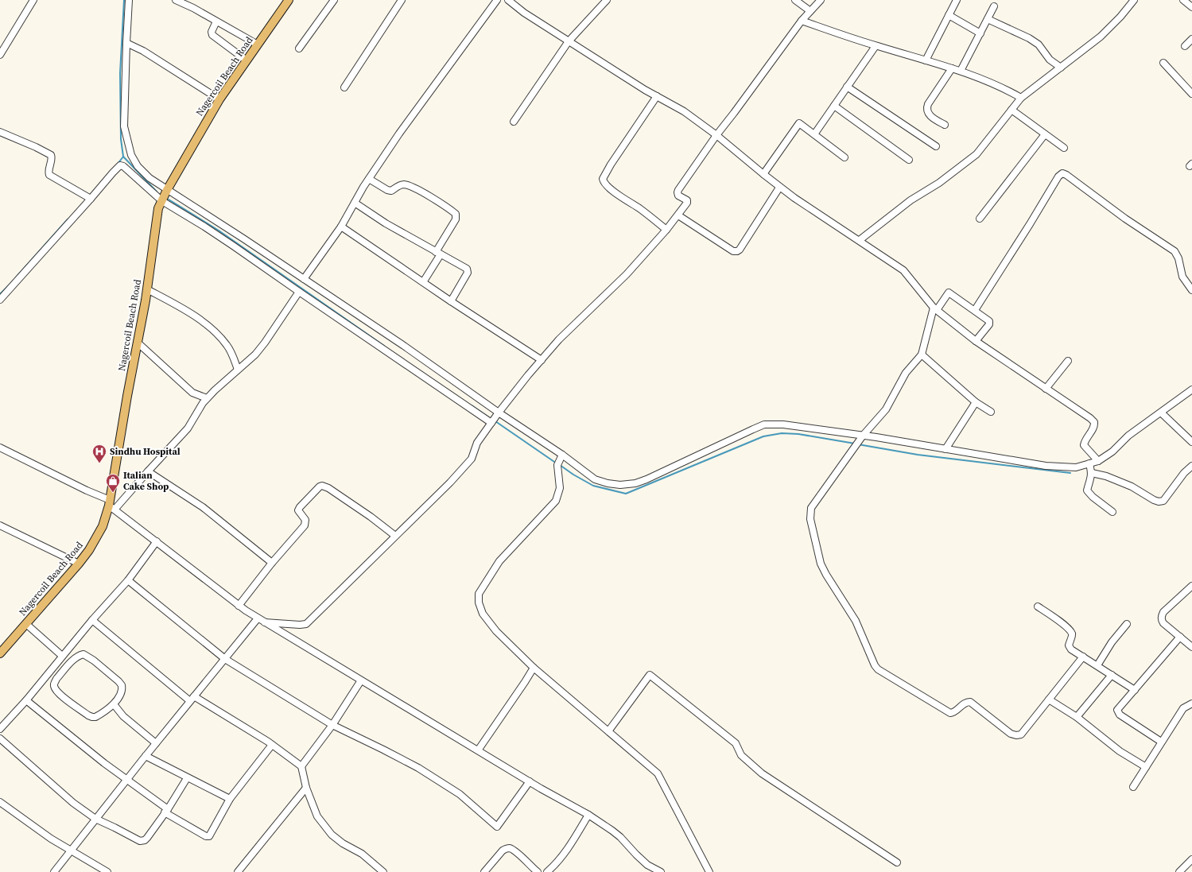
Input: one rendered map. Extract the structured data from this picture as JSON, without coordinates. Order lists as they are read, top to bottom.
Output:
{
  "streets": {
    "main road": ["Nagercoil Beach Road"]
  },
  "places": {
    "hospital": ["Sindhu Hospital"],
    "shop": ["Italian Cake Shop"]
  }
}
